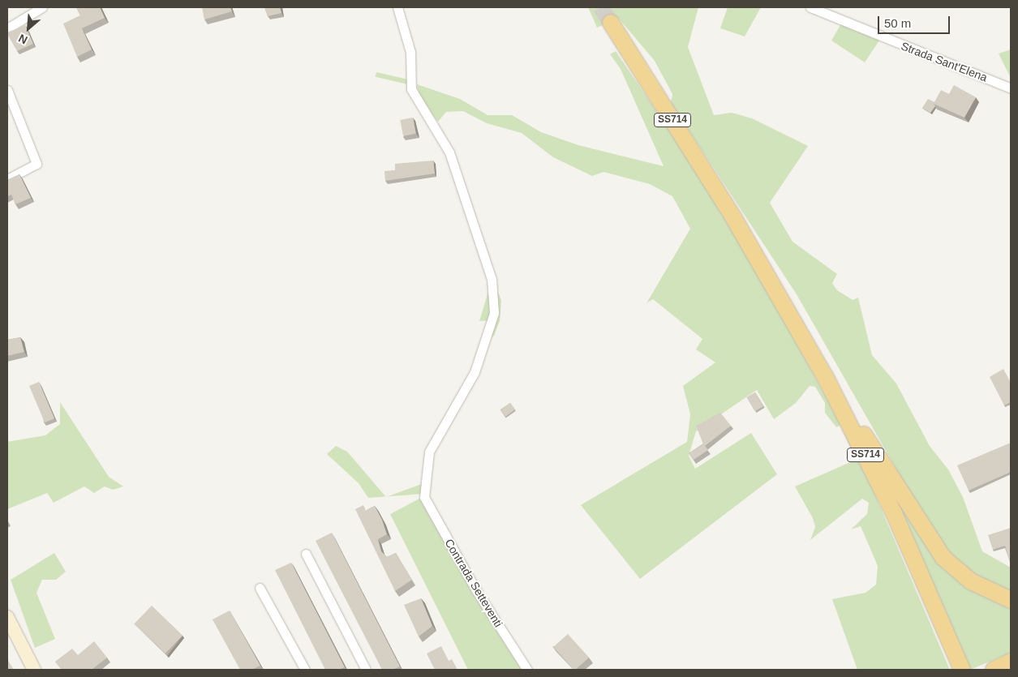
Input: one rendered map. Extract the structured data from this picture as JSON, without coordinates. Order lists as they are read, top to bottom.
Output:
{
  "streets": {
    "highway": ["SS714"],
    "street": ["Strada Sant'Elena", "Contrada Setteventi"]
  },
  "scale_bar": "50 m",
  "north": "bottom left"
}
